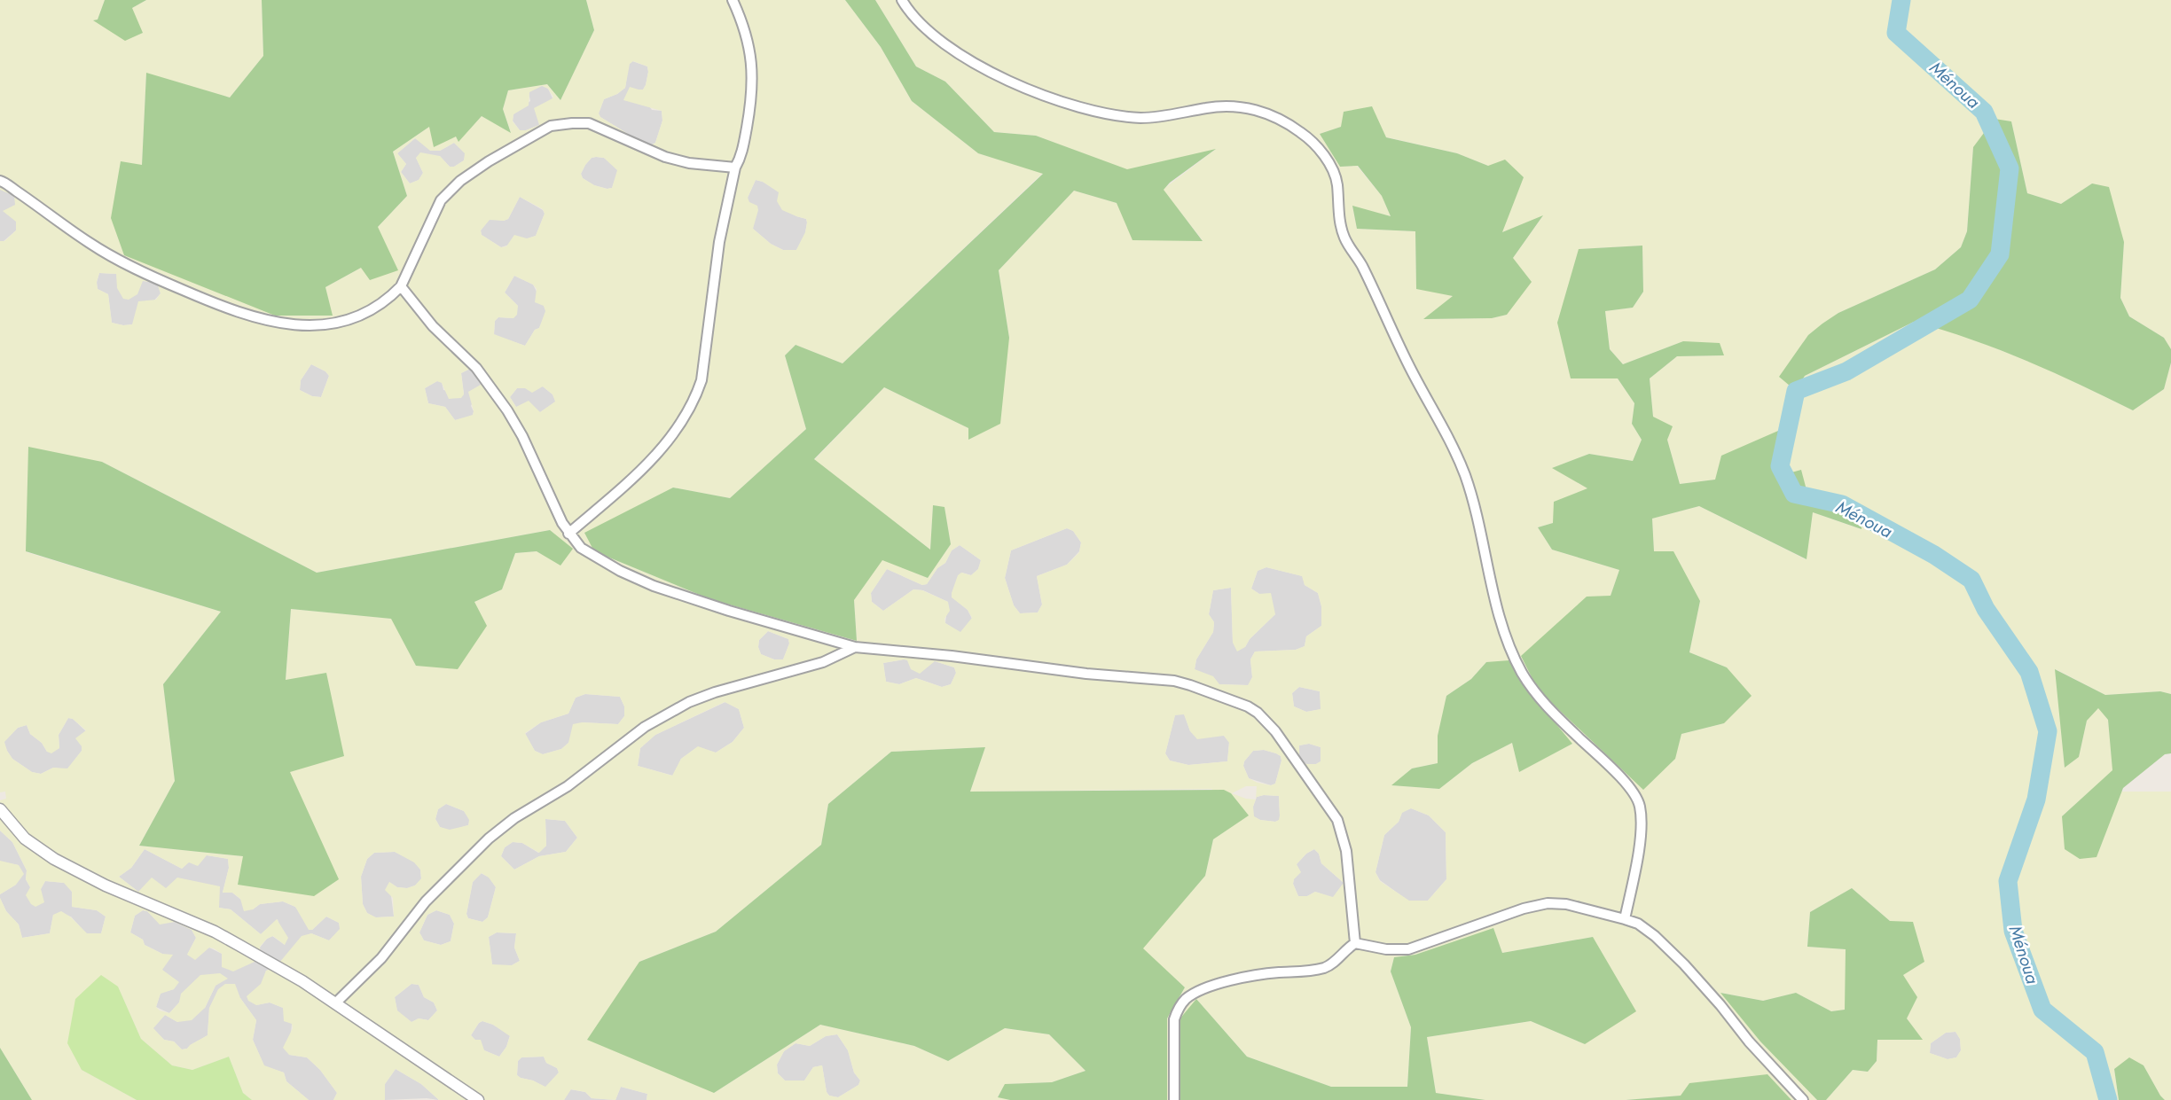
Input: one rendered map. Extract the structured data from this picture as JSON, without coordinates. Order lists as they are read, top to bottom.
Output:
{
  "water": ["Ménoua"]
}
